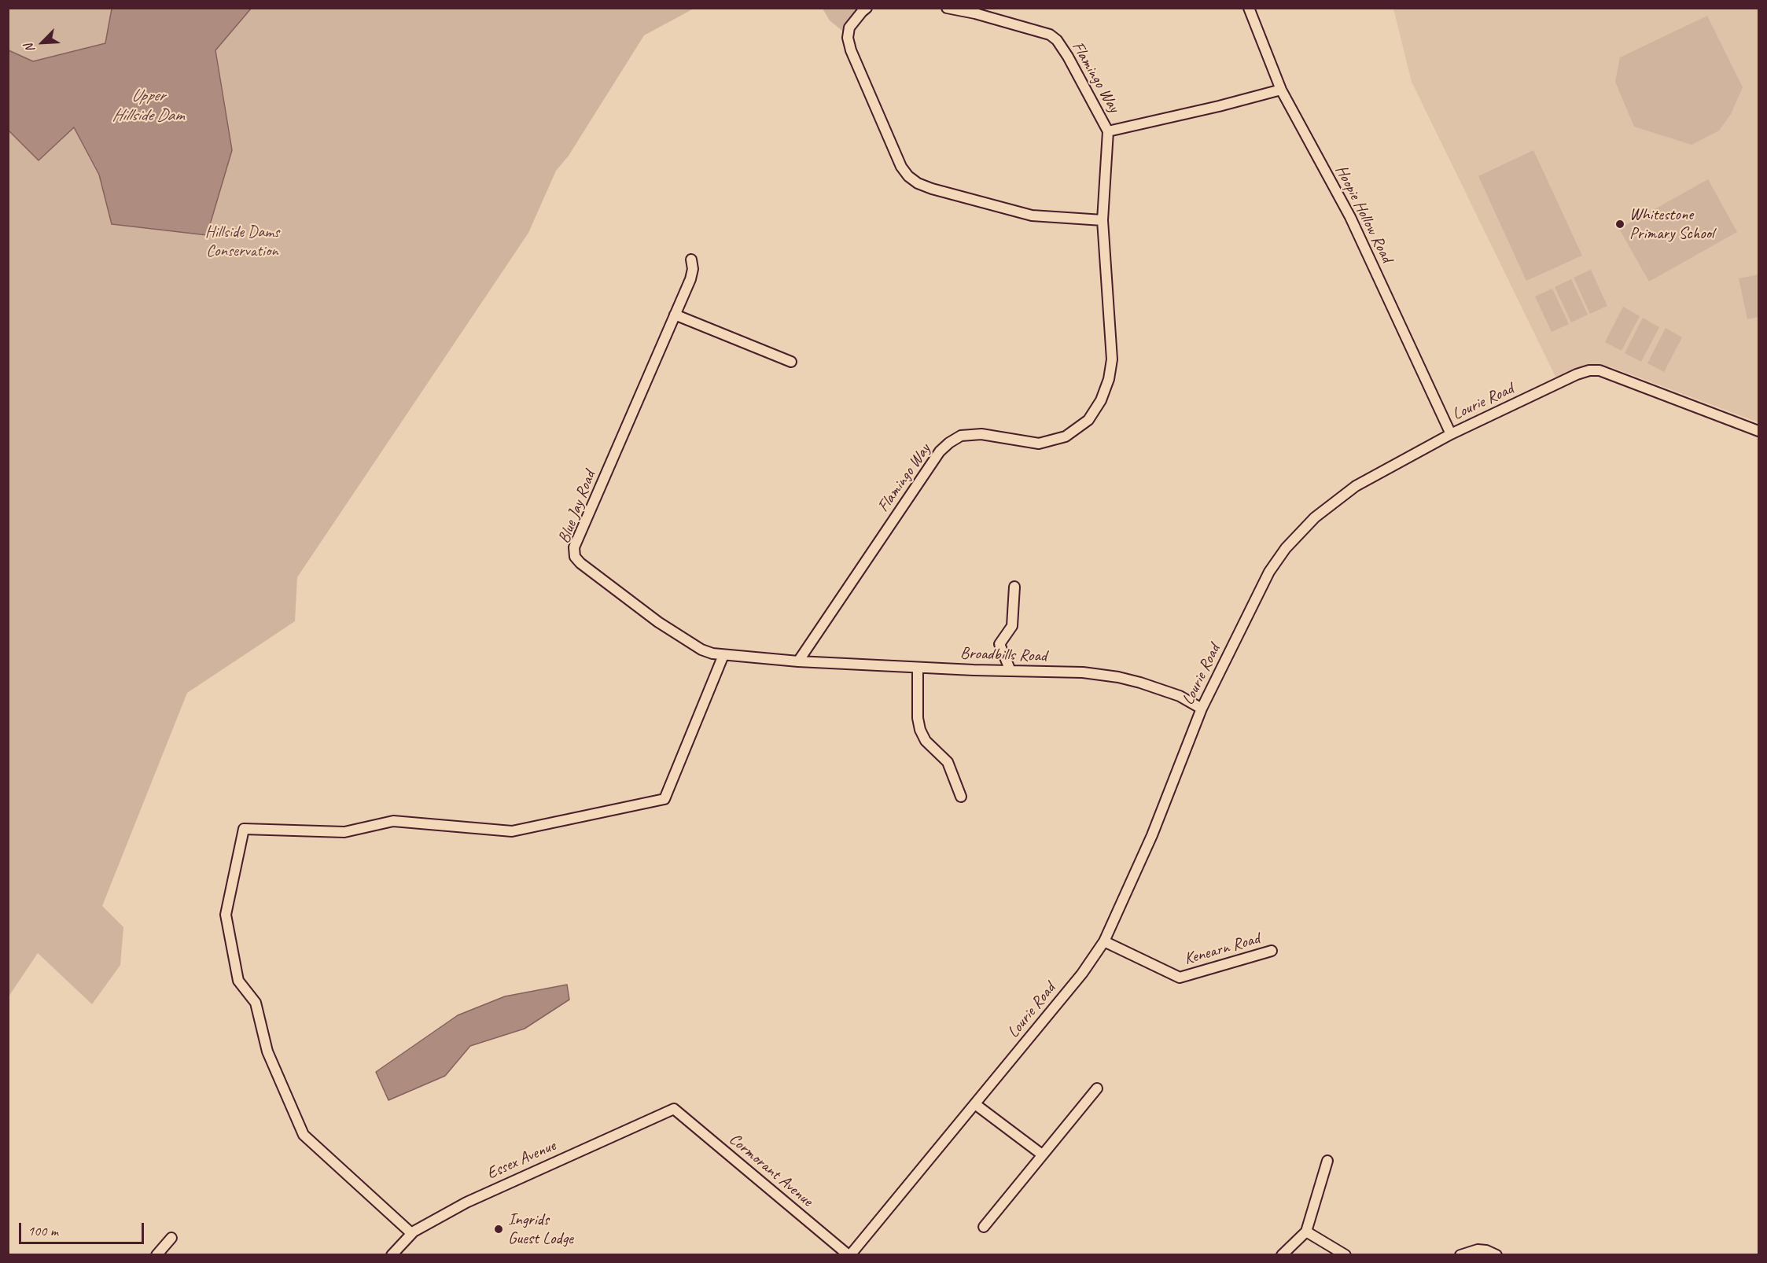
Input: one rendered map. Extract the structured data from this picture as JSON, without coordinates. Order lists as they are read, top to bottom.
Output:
{
  "streets": {
    "street": [
      "Flamingo Way",
      "Hoopie Hollow Road",
      "Lourie Road",
      "Blue Jay Road",
      "Broadbills Road",
      "Kenearn Road",
      "Essex Avenue",
      "Cormorant Avenue"
    ]
  },
  "crossings": [
    ["Flamingo Way", "Blue Jay Road"],
    ["Flamingo Way", "Broadbills Road"],
    ["Hoopie Hollow Road", "Lourie Road"],
    ["Lourie Road", "Broadbills Road"],
    ["Lourie Road", "Kenearn Road"],
    ["Lourie Road", "Cormorant Avenue"],
    ["Blue Jay Road", "Broadbills Road"],
    ["Essex Avenue", "Cormorant Avenue"]
  ],
  "water": ["Upper Hillside Dam"],
  "parks": ["Hillside Dams Conservation"],
  "places": ["Whitestone Primary School", "Ingrids Guest Lodge"],
  "scale_bar": "100 m",
  "north": "bottom left"
}
